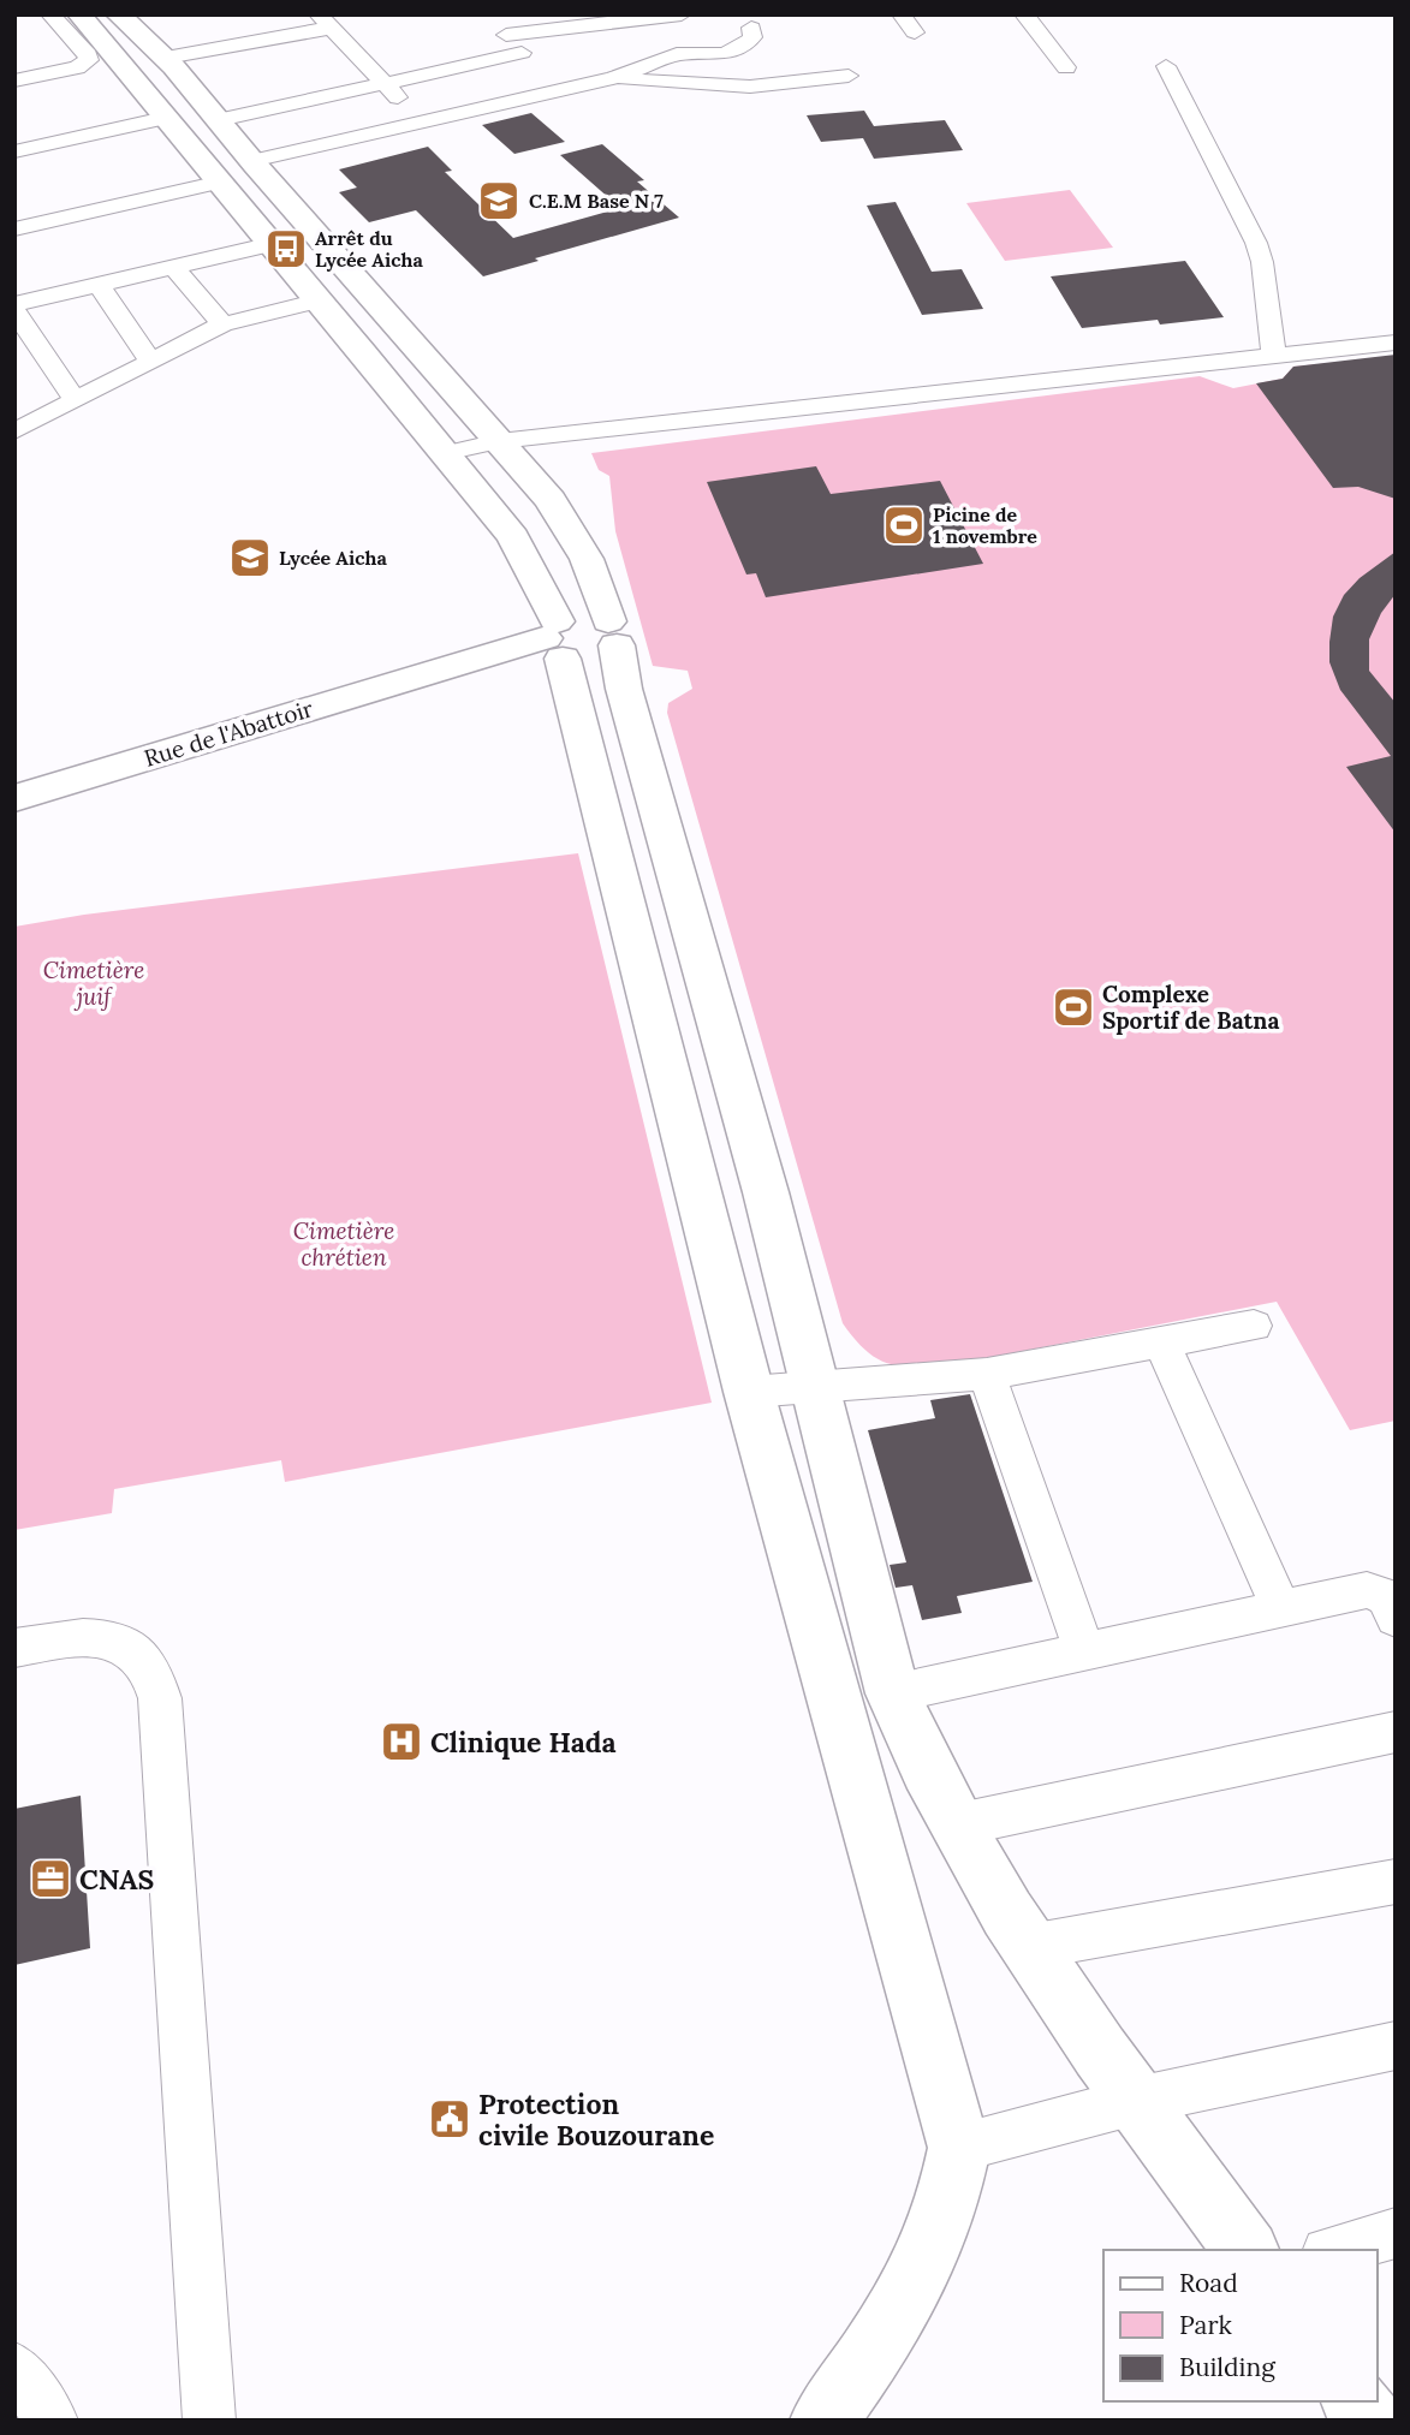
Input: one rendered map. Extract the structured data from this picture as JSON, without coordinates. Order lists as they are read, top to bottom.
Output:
{
  "streets": {
    "street": ["Rue de l'Abattoir"]
  },
  "parks": ["Cimetière juif", "Cimetière chrétien"],
  "places": {
    "school or university": ["C.E.M Base N 7", "Lycée Aicha"],
    "bus stop": ["Arrêt du Lycée Aicha"],
    "sports": ["Picine de 1 novembre", "Complexe Sportif de Batna"],
    "hospital": ["Clinique Hada"],
    "office": ["CNAS"],
    "public building": ["Protection civile Bouzourane"]
  },
  "legend": ["Road", "Park", "Building"]
}
